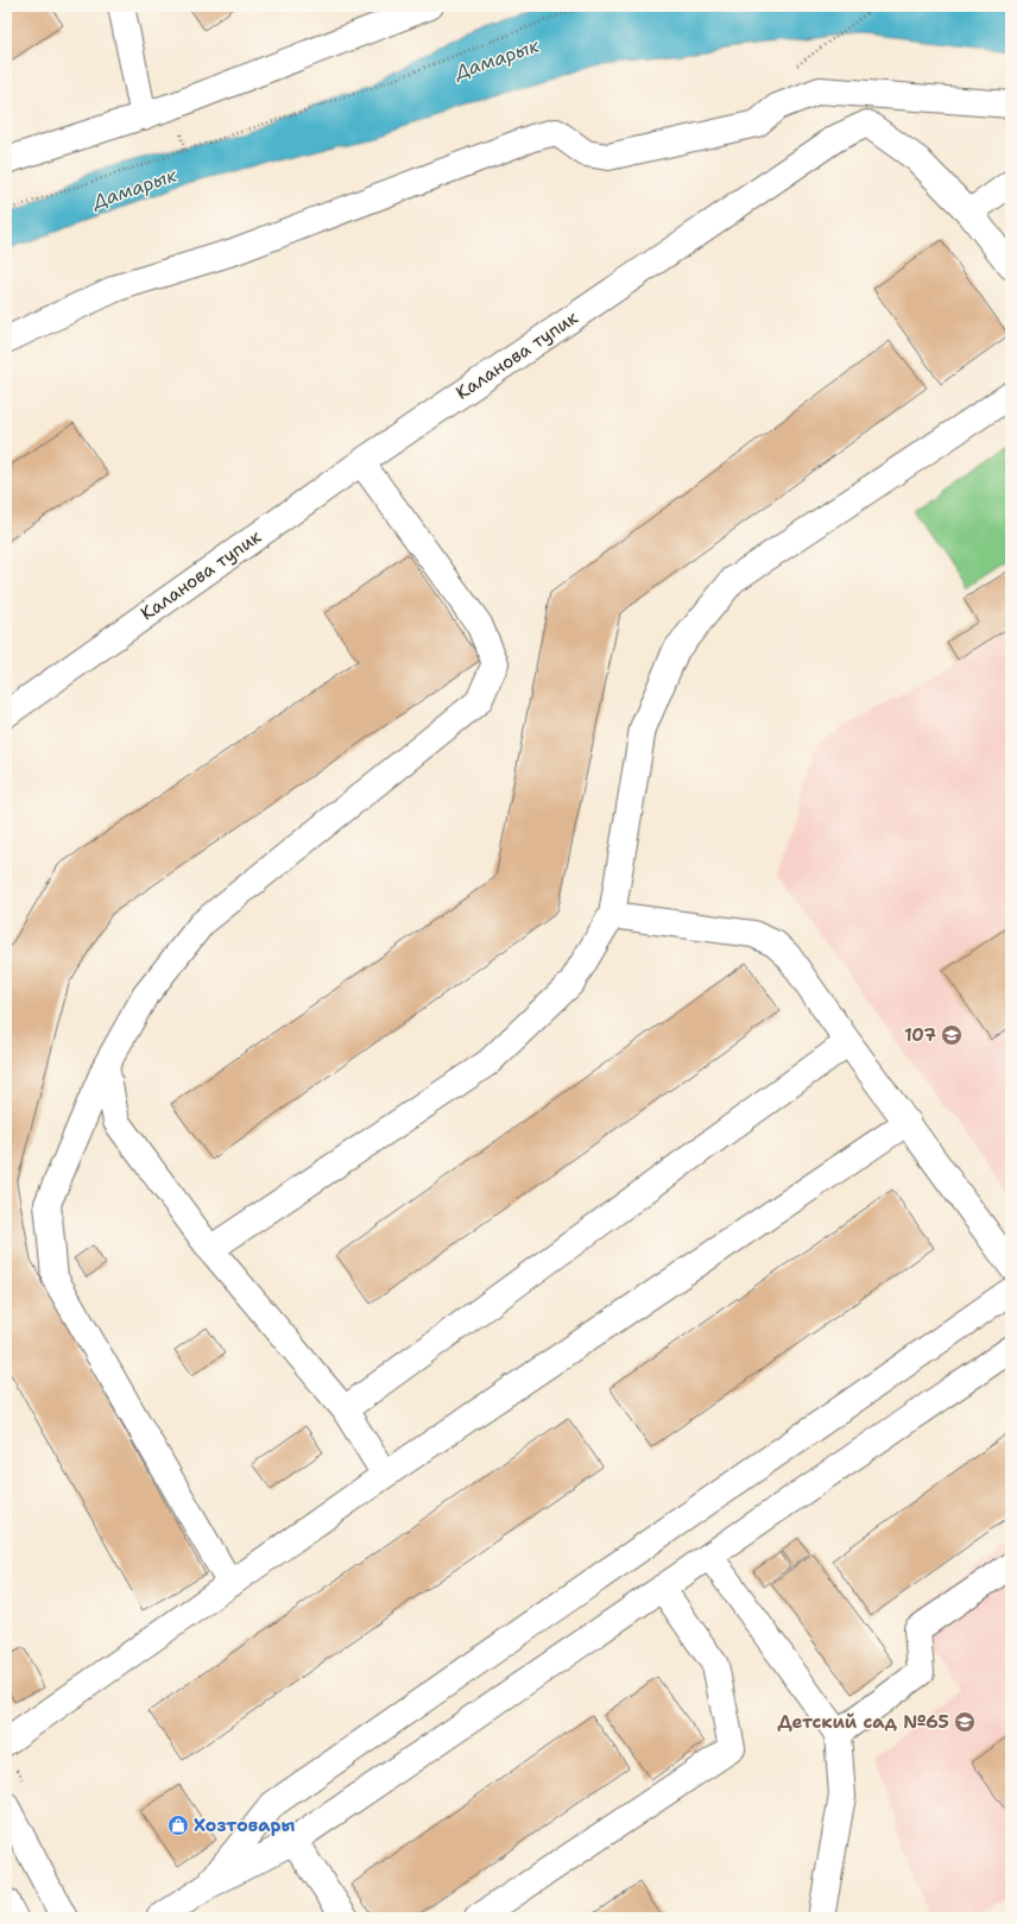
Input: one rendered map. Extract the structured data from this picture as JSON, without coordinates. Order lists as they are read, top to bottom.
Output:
{
  "streets": {
    "street": ["Каланова тупик"]
  },
  "water": ["Дамарык"],
  "places": {
    "school or university": ["107", "Детский сад №65"],
    "shop": ["Хозтовары"]
  }
}
